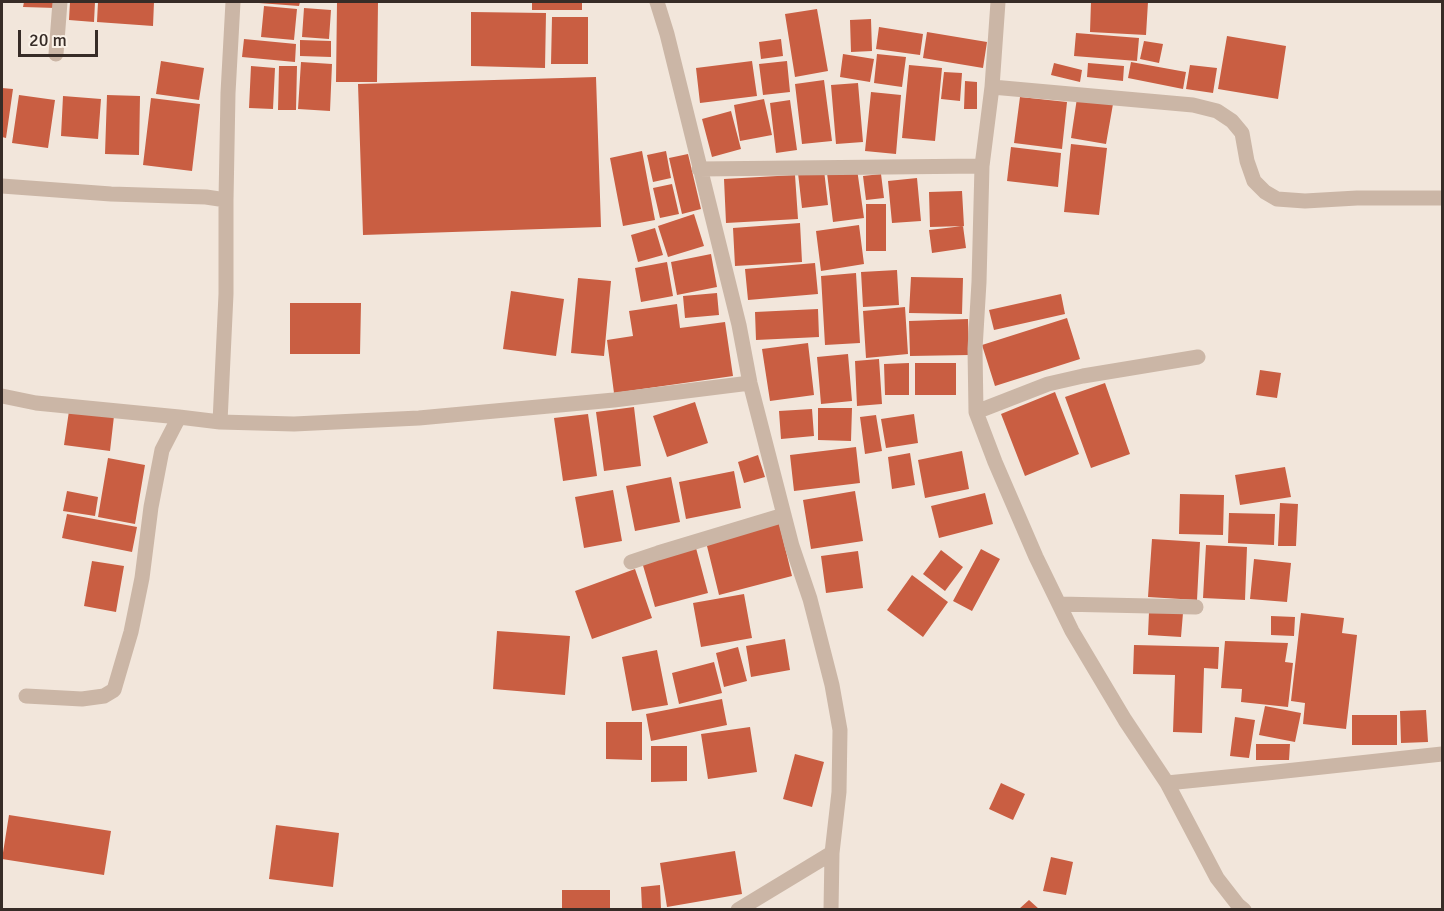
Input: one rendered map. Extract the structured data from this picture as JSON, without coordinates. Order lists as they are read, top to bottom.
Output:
{
  "scale_bar": "20 m"
}
